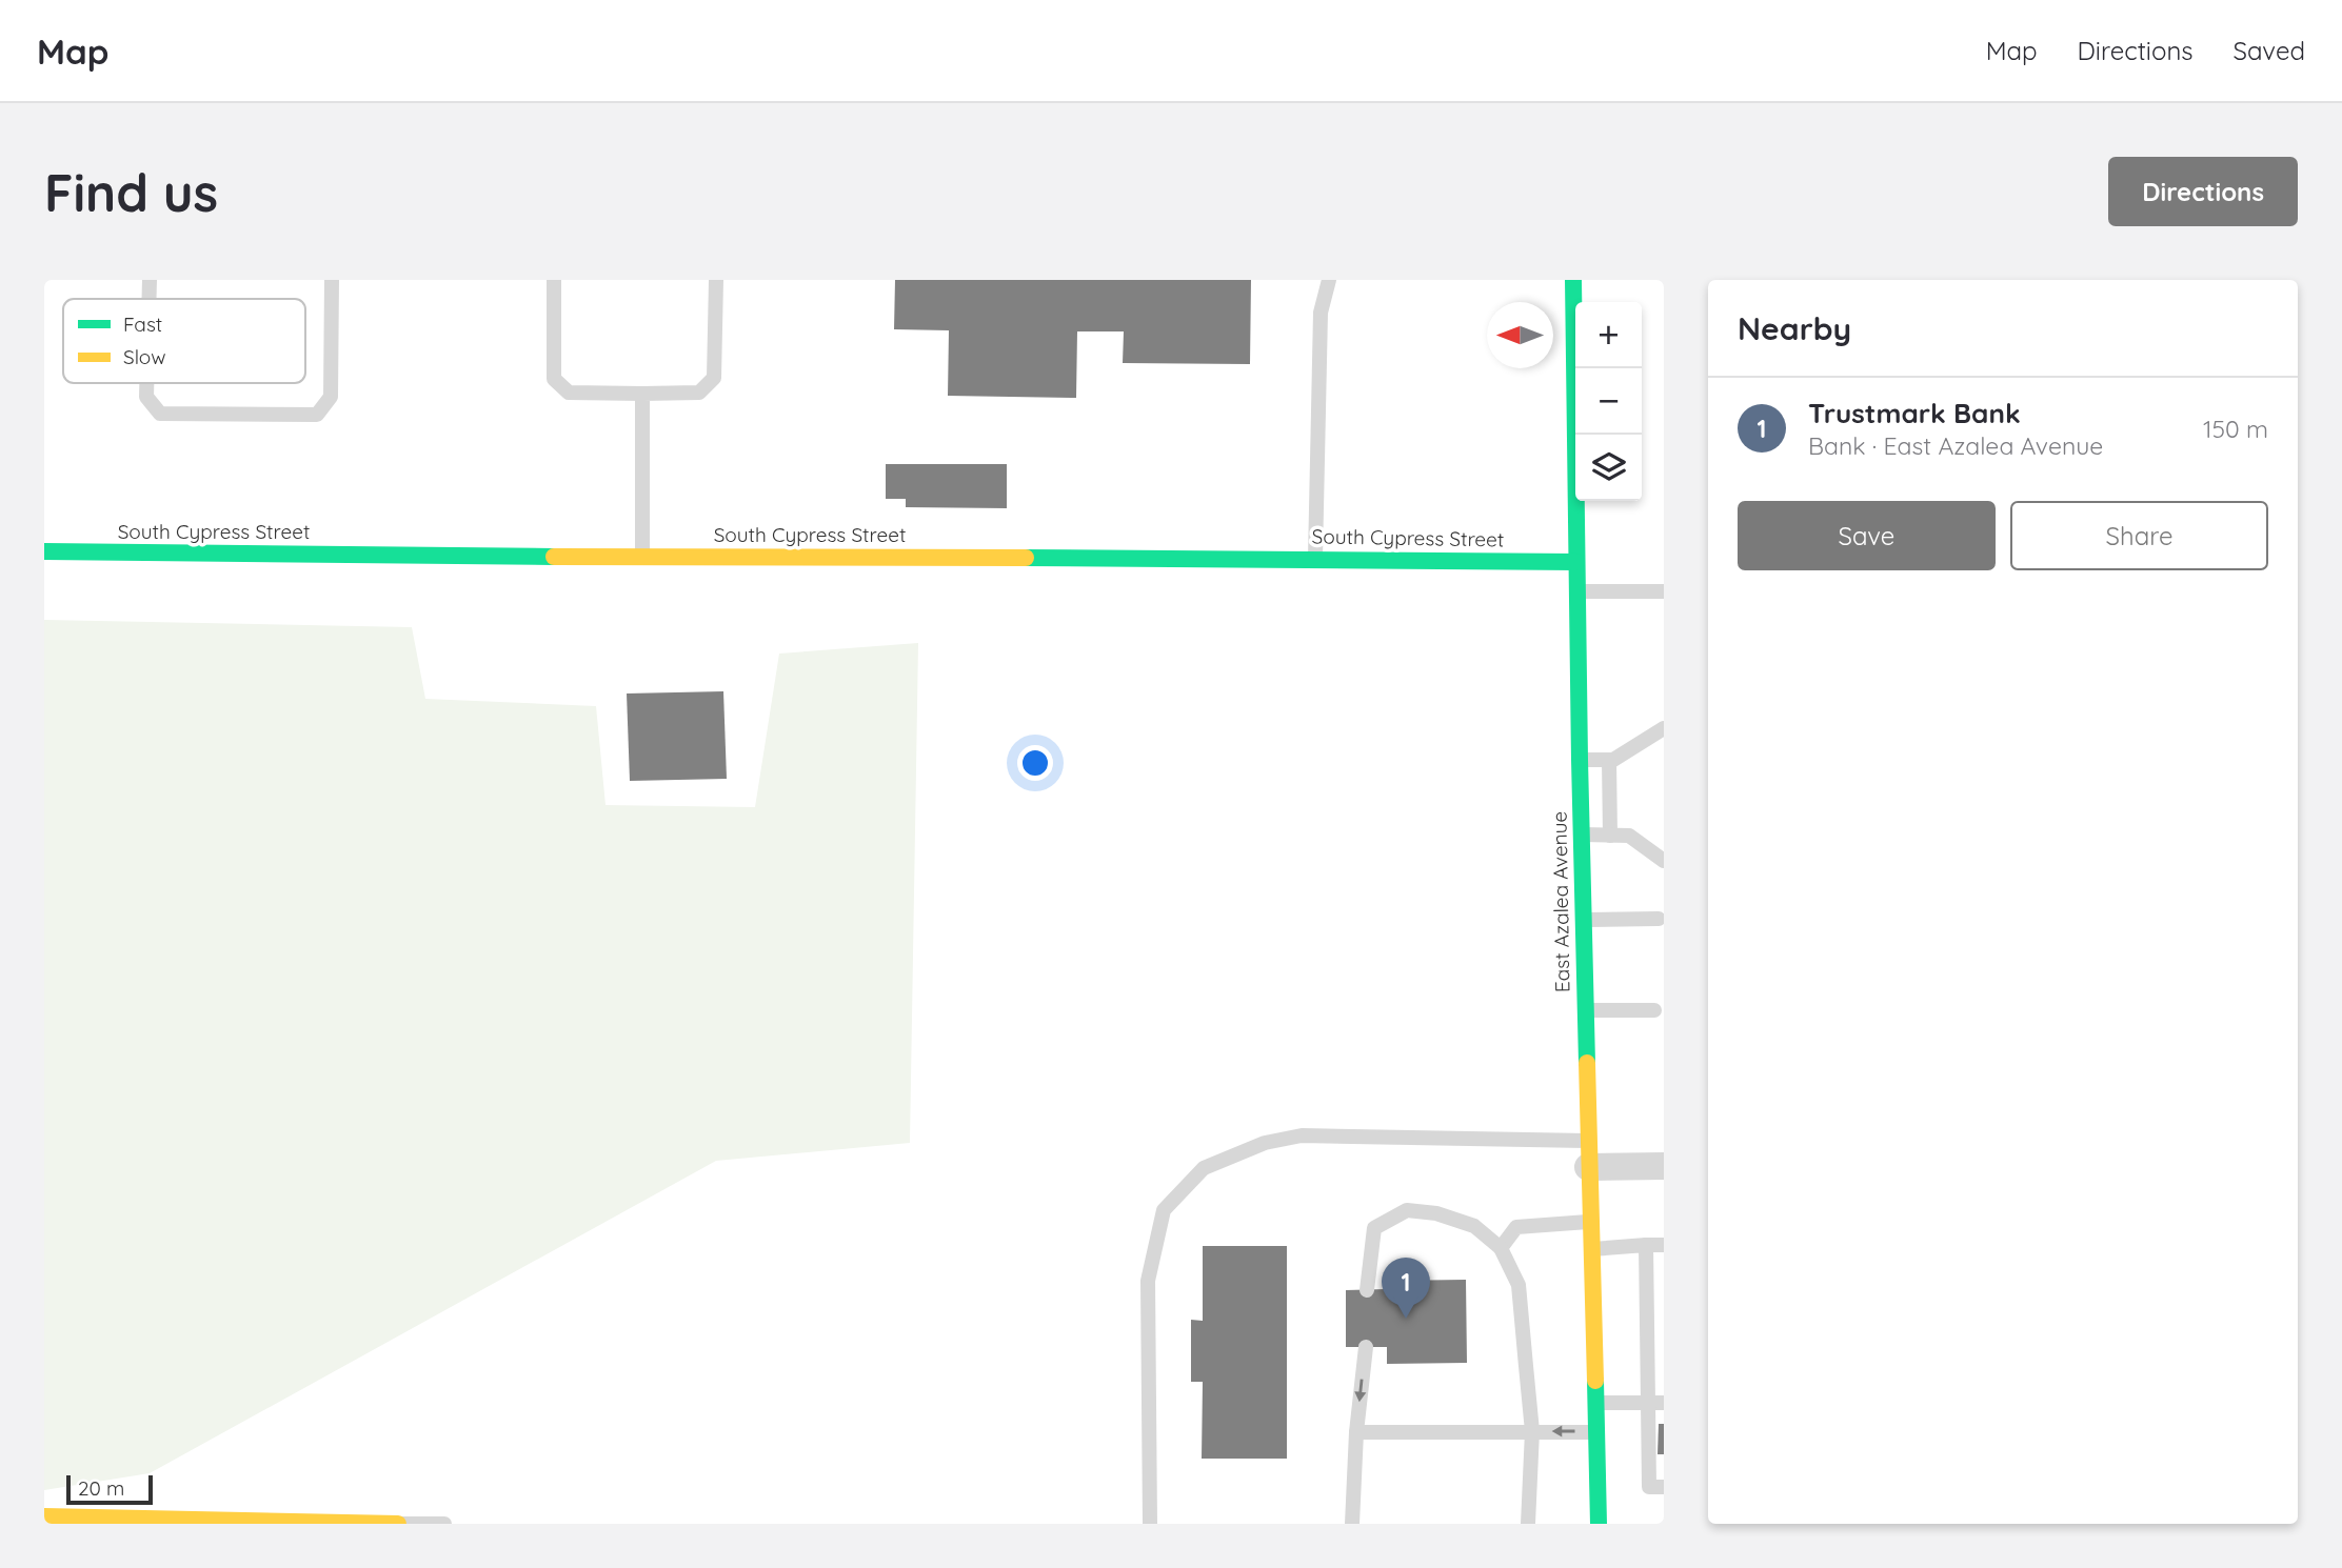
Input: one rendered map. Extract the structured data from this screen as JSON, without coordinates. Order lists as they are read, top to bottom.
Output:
{
  "streets": {
    "street": ["South Cypress Street", "East Azalea Avenue"]
  },
  "crossings": [
    ["South Cypress Street", "East Azalea Avenue"]
  ],
  "legend": ["Fast", "Slow"],
  "scale_bar": "20 m",
  "north": "left",
  "page": {
    "header": "Map",
    "nav": ["Map", "Directions", "Saved"],
    "buttons": [
      "Directions",
      ["Save", "Share"]
    ],
    "title": "Find us",
    "heading": "Nearby",
    "map_buttons": ["+", "−"],
    "list": [
      {
        "mark": "1",
        "name": "Trustmark Bank",
        "note": "Bank · East Azalea Avenue",
        "value": "150 m"
      }
    ],
    "pins": "1",
    "scale": "20 m"
  }
}
